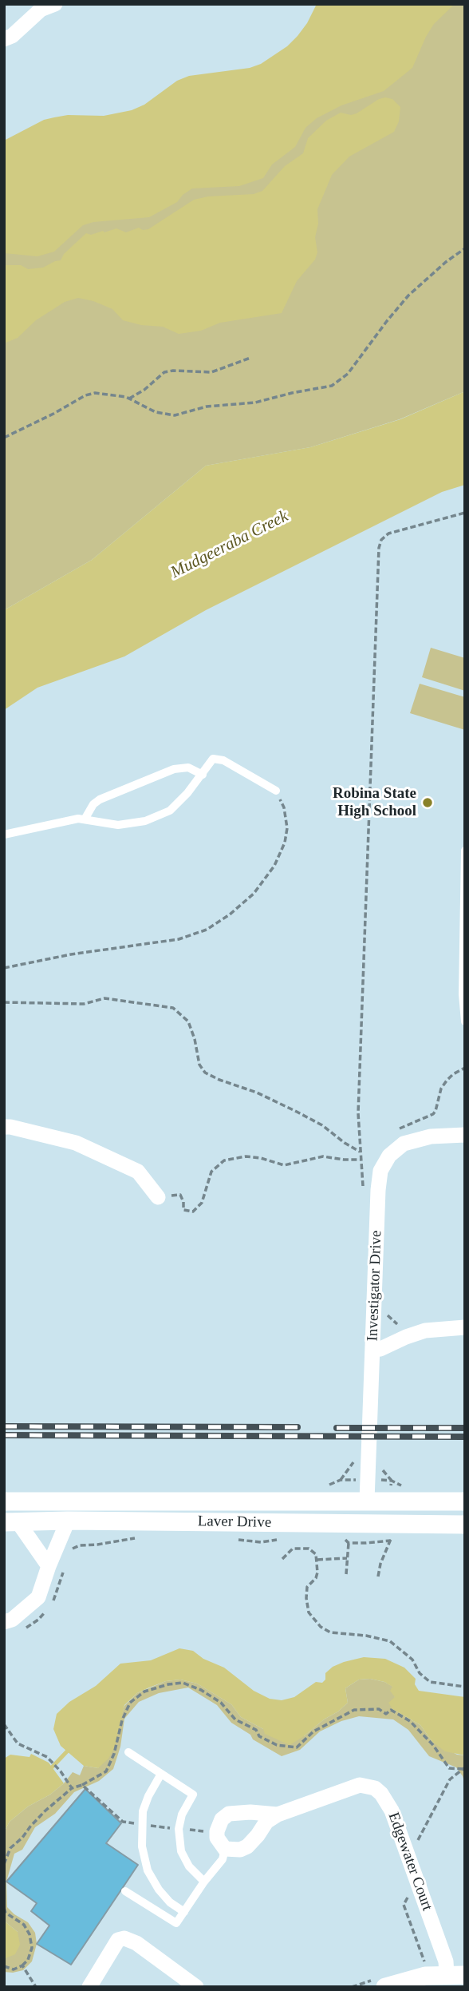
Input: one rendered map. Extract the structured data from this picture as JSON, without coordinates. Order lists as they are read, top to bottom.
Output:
{
  "streets": {
    "street": ["Investigator Drive", "Laver Drive", "Edgewater Court"]
  },
  "crossings": [
    ["Investigator Drive", "Laver Drive"]
  ],
  "water": ["Mudgeeraba Creek"],
  "places": ["Robina State High School"]
}
